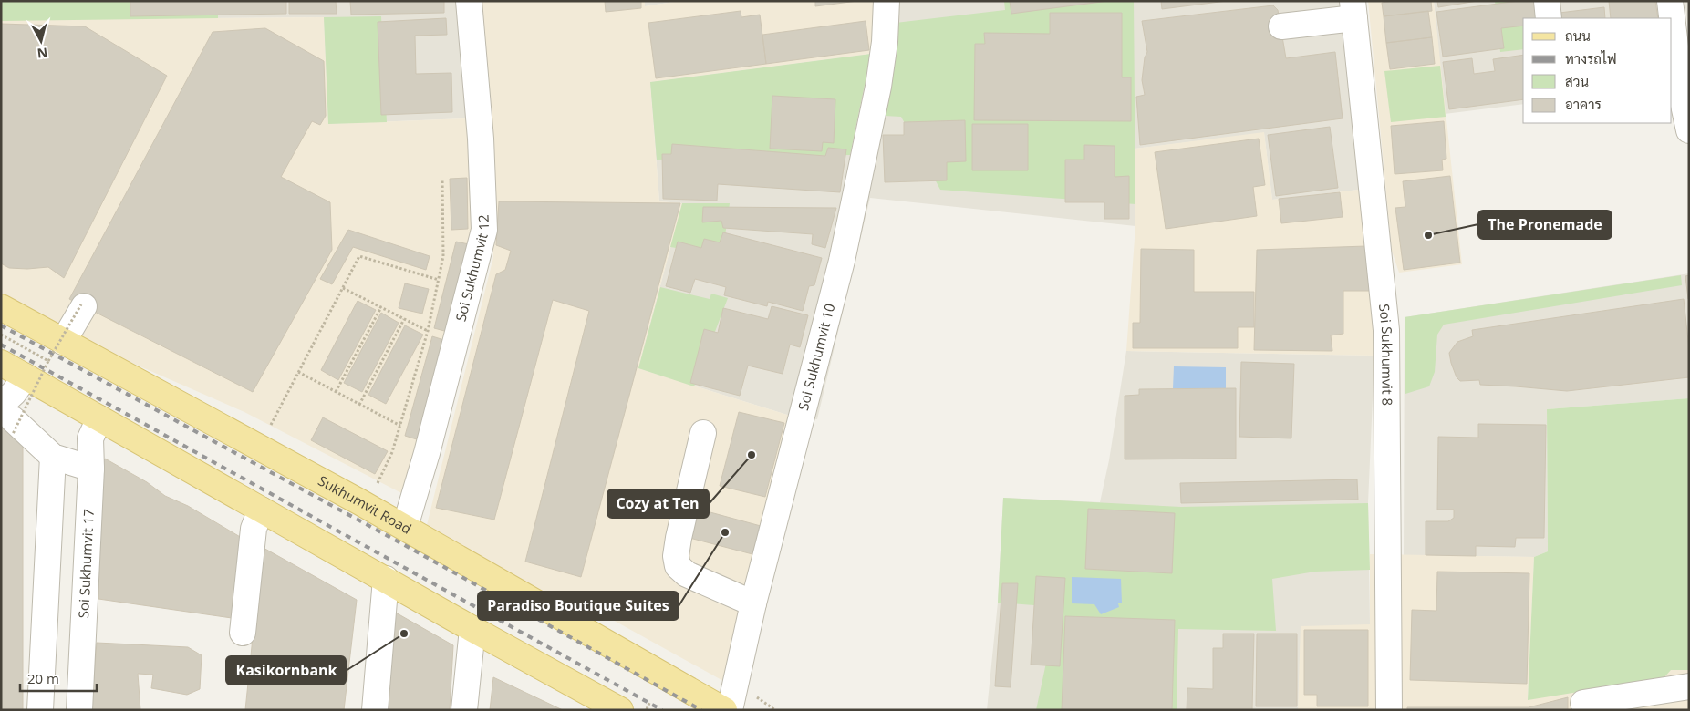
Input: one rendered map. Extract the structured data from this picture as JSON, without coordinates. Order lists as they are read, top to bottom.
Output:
{
  "streets": {
    "main road": ["Sukhumvit Road"],
    "street": [
      "Soi Sukhumvit 12",
      "Soi Sukhumvit 8",
      "Soi Sukhumvit 10",
      "Soi Sukhumvit 17"
    ]
  },
  "crossings": [
    ["Soi Sukhumvit 12", "Sukhumvit Road"]
  ],
  "places": [
    "The Pronemade",
    "Cozy at Ten",
    "Paradiso Boutique Suites",
    "Kasikornbank"
  ],
  "legend": [
    "ถนน",
    "ทางรถไฟ",
    "สวน",
    "อาคาร"
  ],
  "scale_bar": "20 m",
  "north": "bottom"
}
